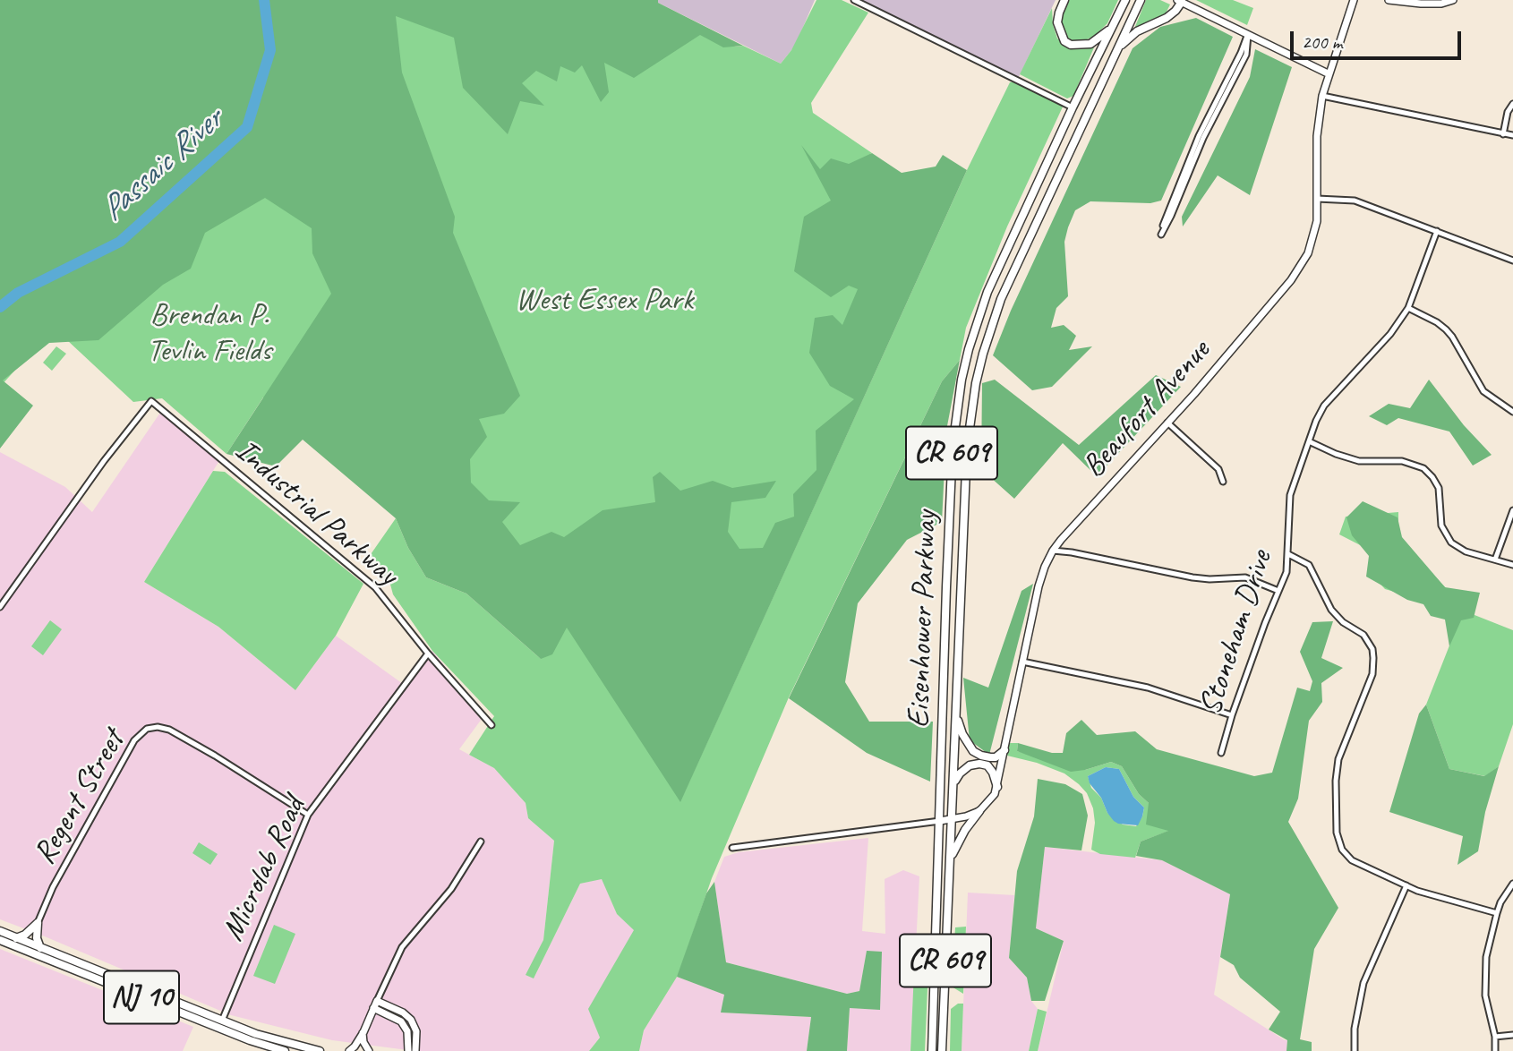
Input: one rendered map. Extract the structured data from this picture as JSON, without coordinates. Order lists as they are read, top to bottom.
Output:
{
  "streets": {
    "main road": ["CR 609", "Eisenhower Parkway", "NJ 10"],
    "street": [
      "Beaufort Avenue",
      "Industrial Parkway",
      "Stoneham Drive",
      "Regent Street",
      "Microlab Road"
    ]
  },
  "crossings": [
    ["Industrial Parkway", "Microlab Road"],
    ["Regent Street", "Microlab Road"],
    ["Microlab Road", "NJ 10"]
  ],
  "water": ["Passaic River"],
  "parks": ["West Essex Park", "Brendan P. Tevlin Fields"],
  "scale_bar": "200 m"
}
